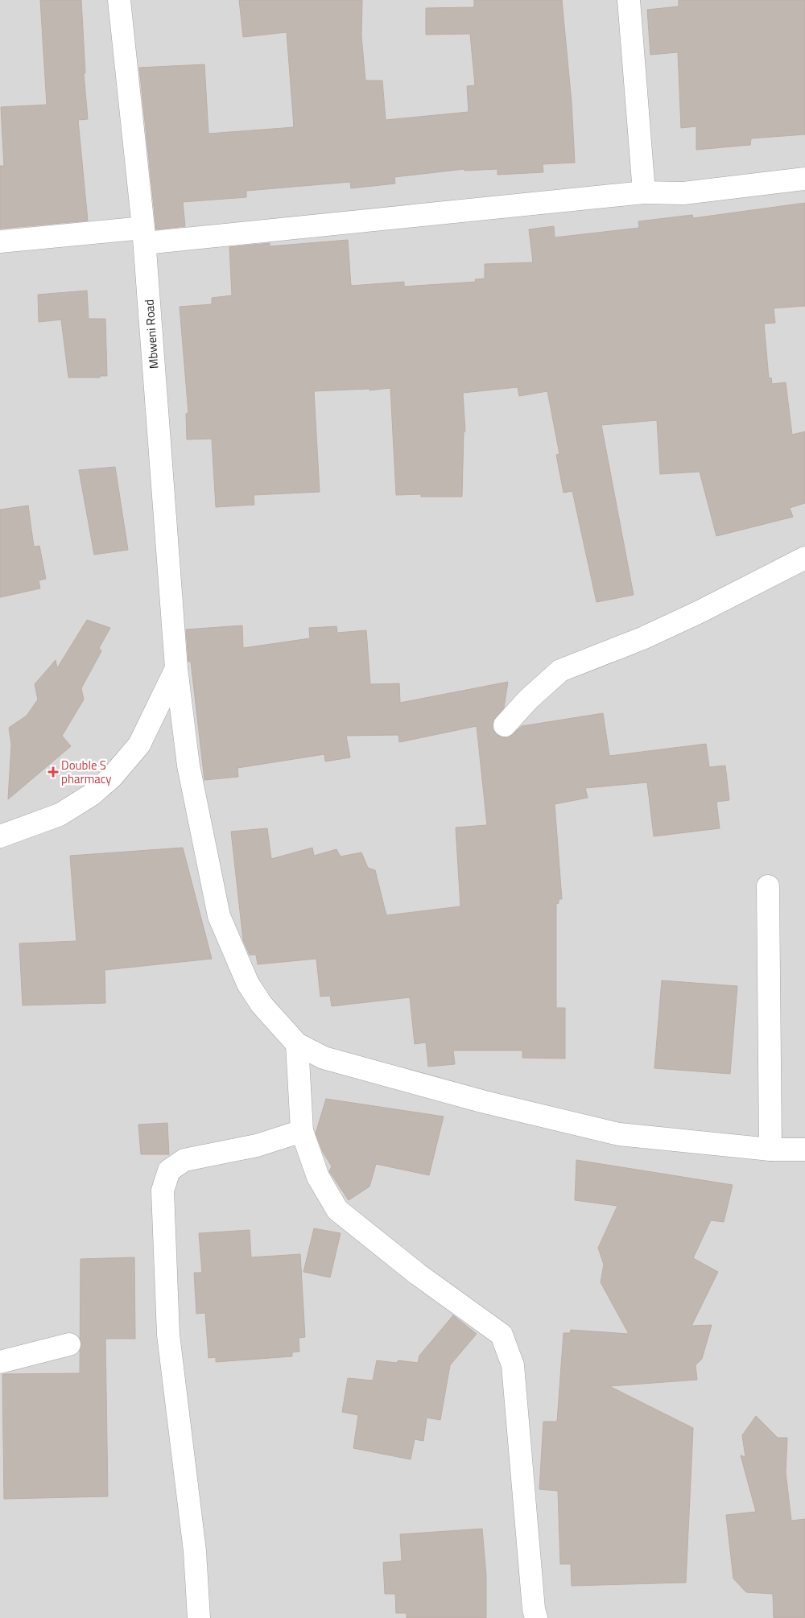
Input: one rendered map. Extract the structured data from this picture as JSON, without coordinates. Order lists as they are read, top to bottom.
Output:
{
  "streets": {
    "street": ["Mbweni Road"]
  },
  "places": {
    "health": ["Double S pharmacy"]
  }
}
